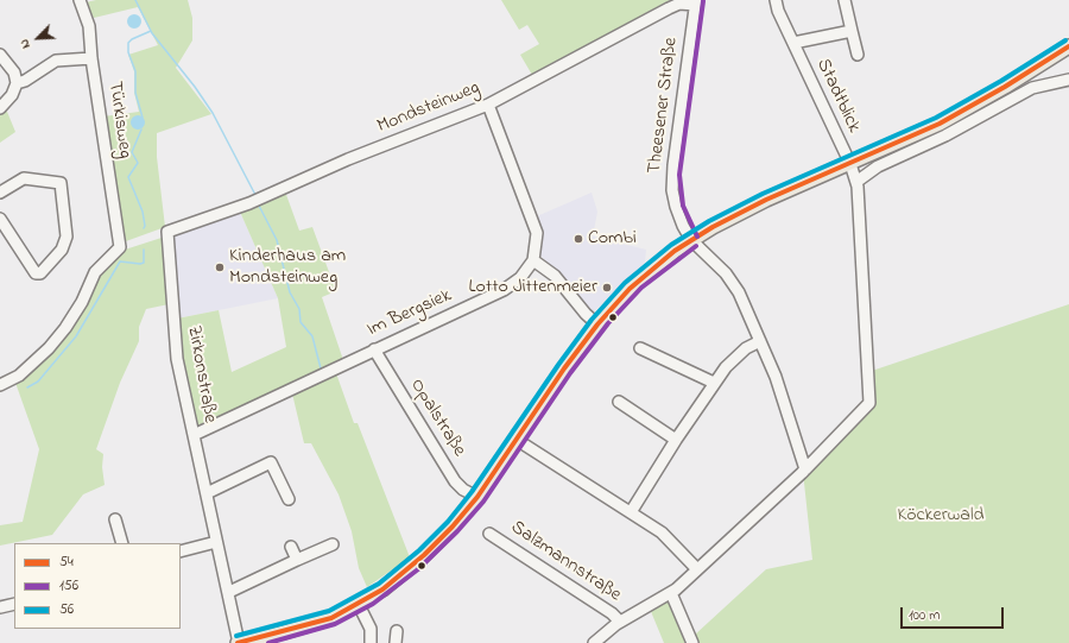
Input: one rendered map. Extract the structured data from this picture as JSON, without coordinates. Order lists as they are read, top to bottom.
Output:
{
  "streets": {
    "street": [
      "Stadtblick",
      "Theesener Straße",
      "Mondsteinweg",
      "Türkisweg",
      "Im Bergsiek",
      "Zirkonstraße",
      "Opalstraße",
      "Salzmannstraße"
    ]
  },
  "crossings": [
    ["Theesener Straße", "Mondsteinweg"],
    ["Mondsteinweg", "Im Bergsiek"],
    ["Mondsteinweg", "Zirkonstraße"],
    ["Im Bergsiek", "Zirkonstraße"],
    ["Im Bergsiek", "Opalstraße"]
  ],
  "parks": ["Köckerwald"],
  "places": ["Combi", "Kinderhaus am Mondsteinweg", "Lotto Jittenmeier"],
  "lines": ["transit line 156", "transit line 56", "transit line 54"],
  "legend": ["54", "156", "56"],
  "scale_bar": "100 m",
  "north": "bottom left"
}
